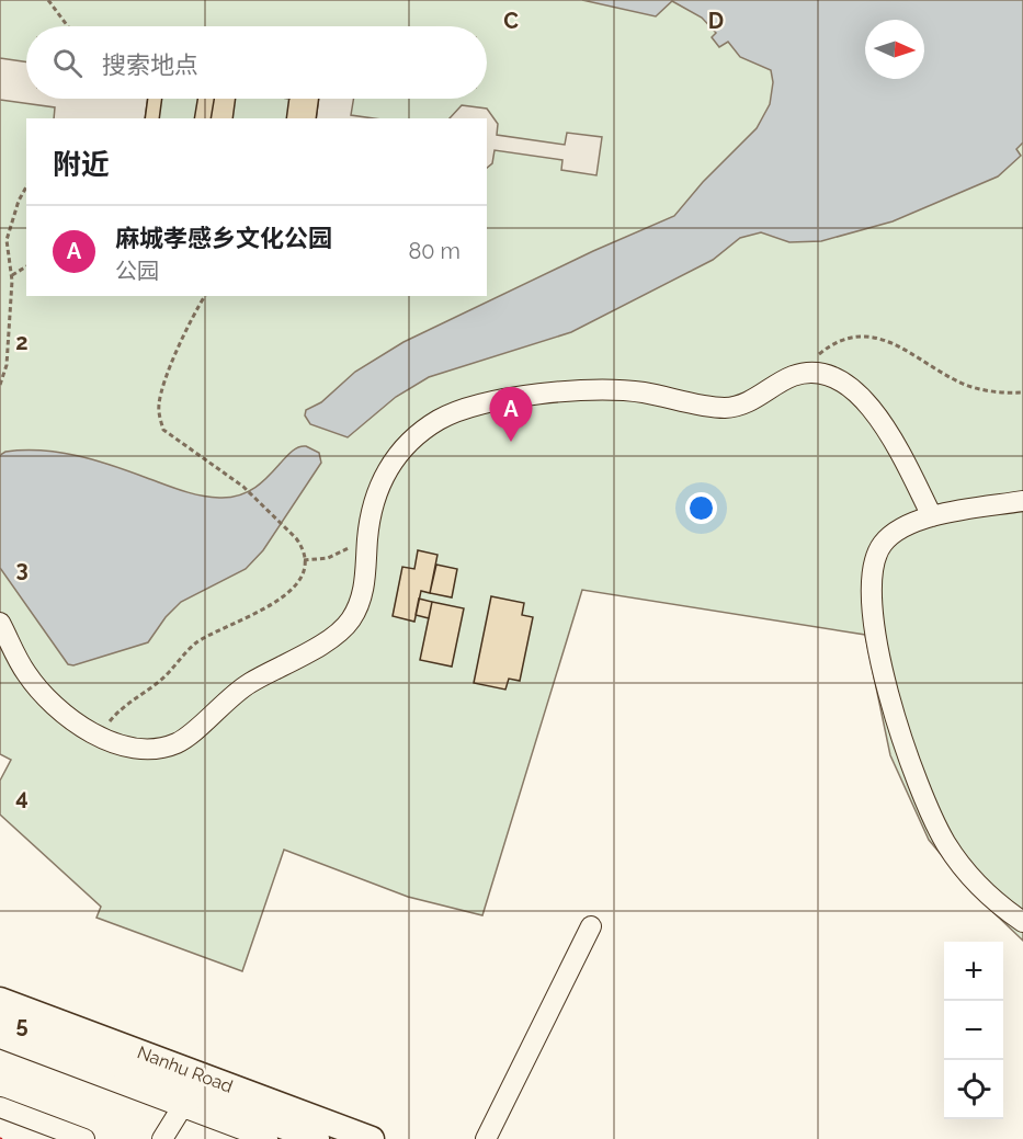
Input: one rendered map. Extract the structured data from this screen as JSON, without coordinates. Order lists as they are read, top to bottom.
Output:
{
  "streets": {
    "main road": ["Nanhu Road"]
  },
  "north": "right",
  "page": {
    "search": "搜索地点",
    "heading": "附近",
    "list": [
      {
        "mark": "A",
        "name": "麻城孝感乡文化公园",
        "note": "公园",
        "value": "80 m"
      }
    ],
    "pins": "A",
    "map_buttons": ["+", "−"]
  },
  "grid": {
    "columns": ["C", "D"],
    "rows": [
      "2",
      "3",
      "4",
      "5"
    ]
  }
}
